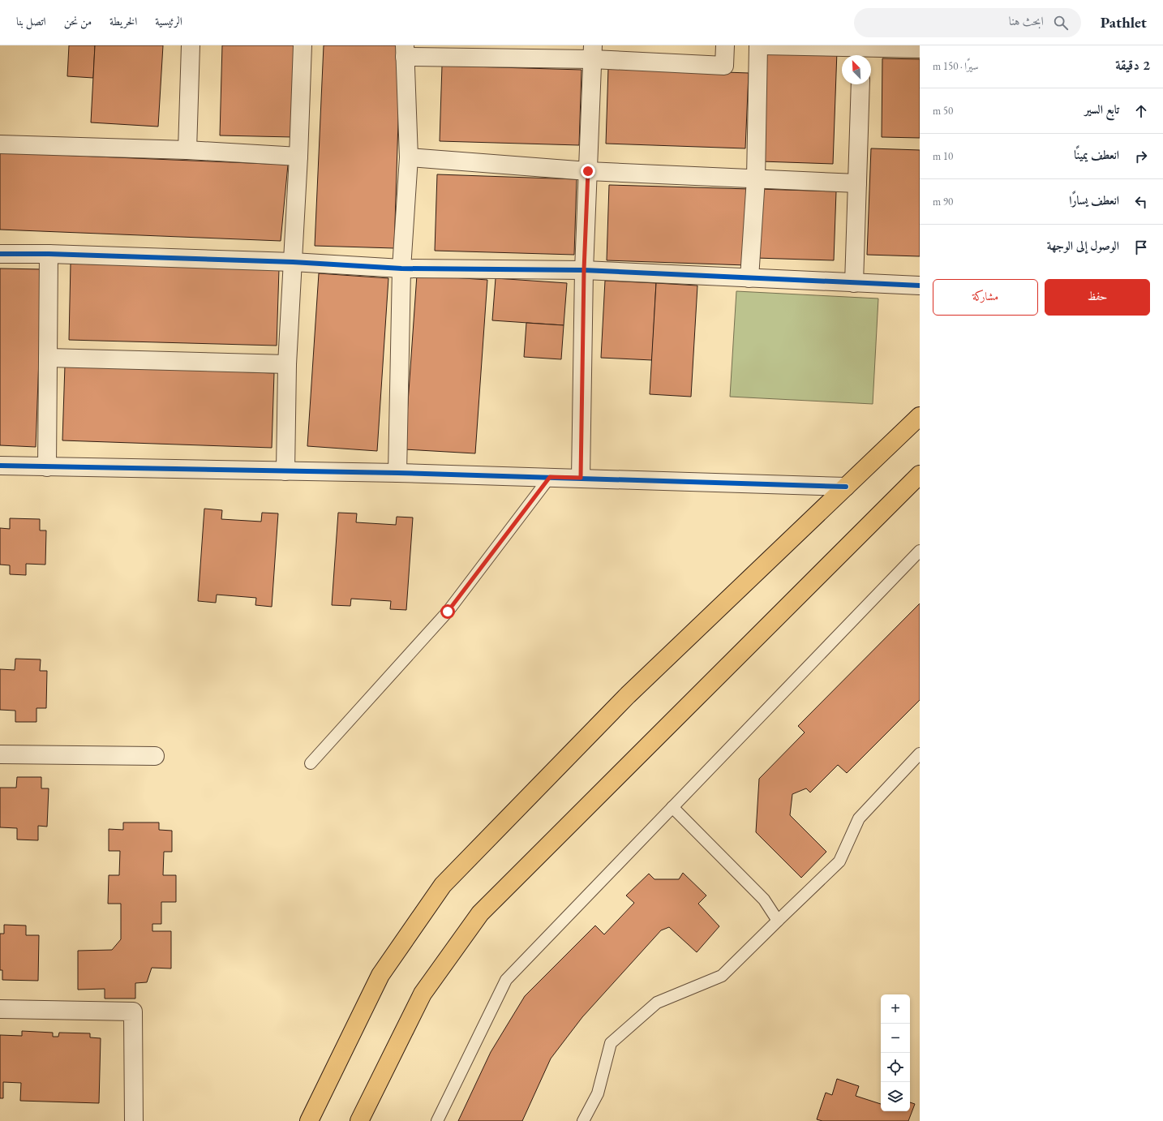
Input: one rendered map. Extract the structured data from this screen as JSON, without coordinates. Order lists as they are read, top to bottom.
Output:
{
  "north": "top left",
  "page": {
    "header": "Pathlet",
    "search": "ابحث هنا",
    "nav": [
      "الرئيسية",
      "الخريطة",
      "من نحن",
      "اتصل بنا"
    ],
    "heading": ["2 دقيقة", "سيرًا · 150 m"],
    "list": [
      ["تابع السير", "50 m"],
      ["انعطف يمينًا", "10 m"],
      ["انعطف يسارًا", "90 m"],
      "الوصول إلى الوجهة"
    ],
    "buttons": ["حفظ", "مشاركة"],
    "map_buttons": ["+", "−"]
  }
}
